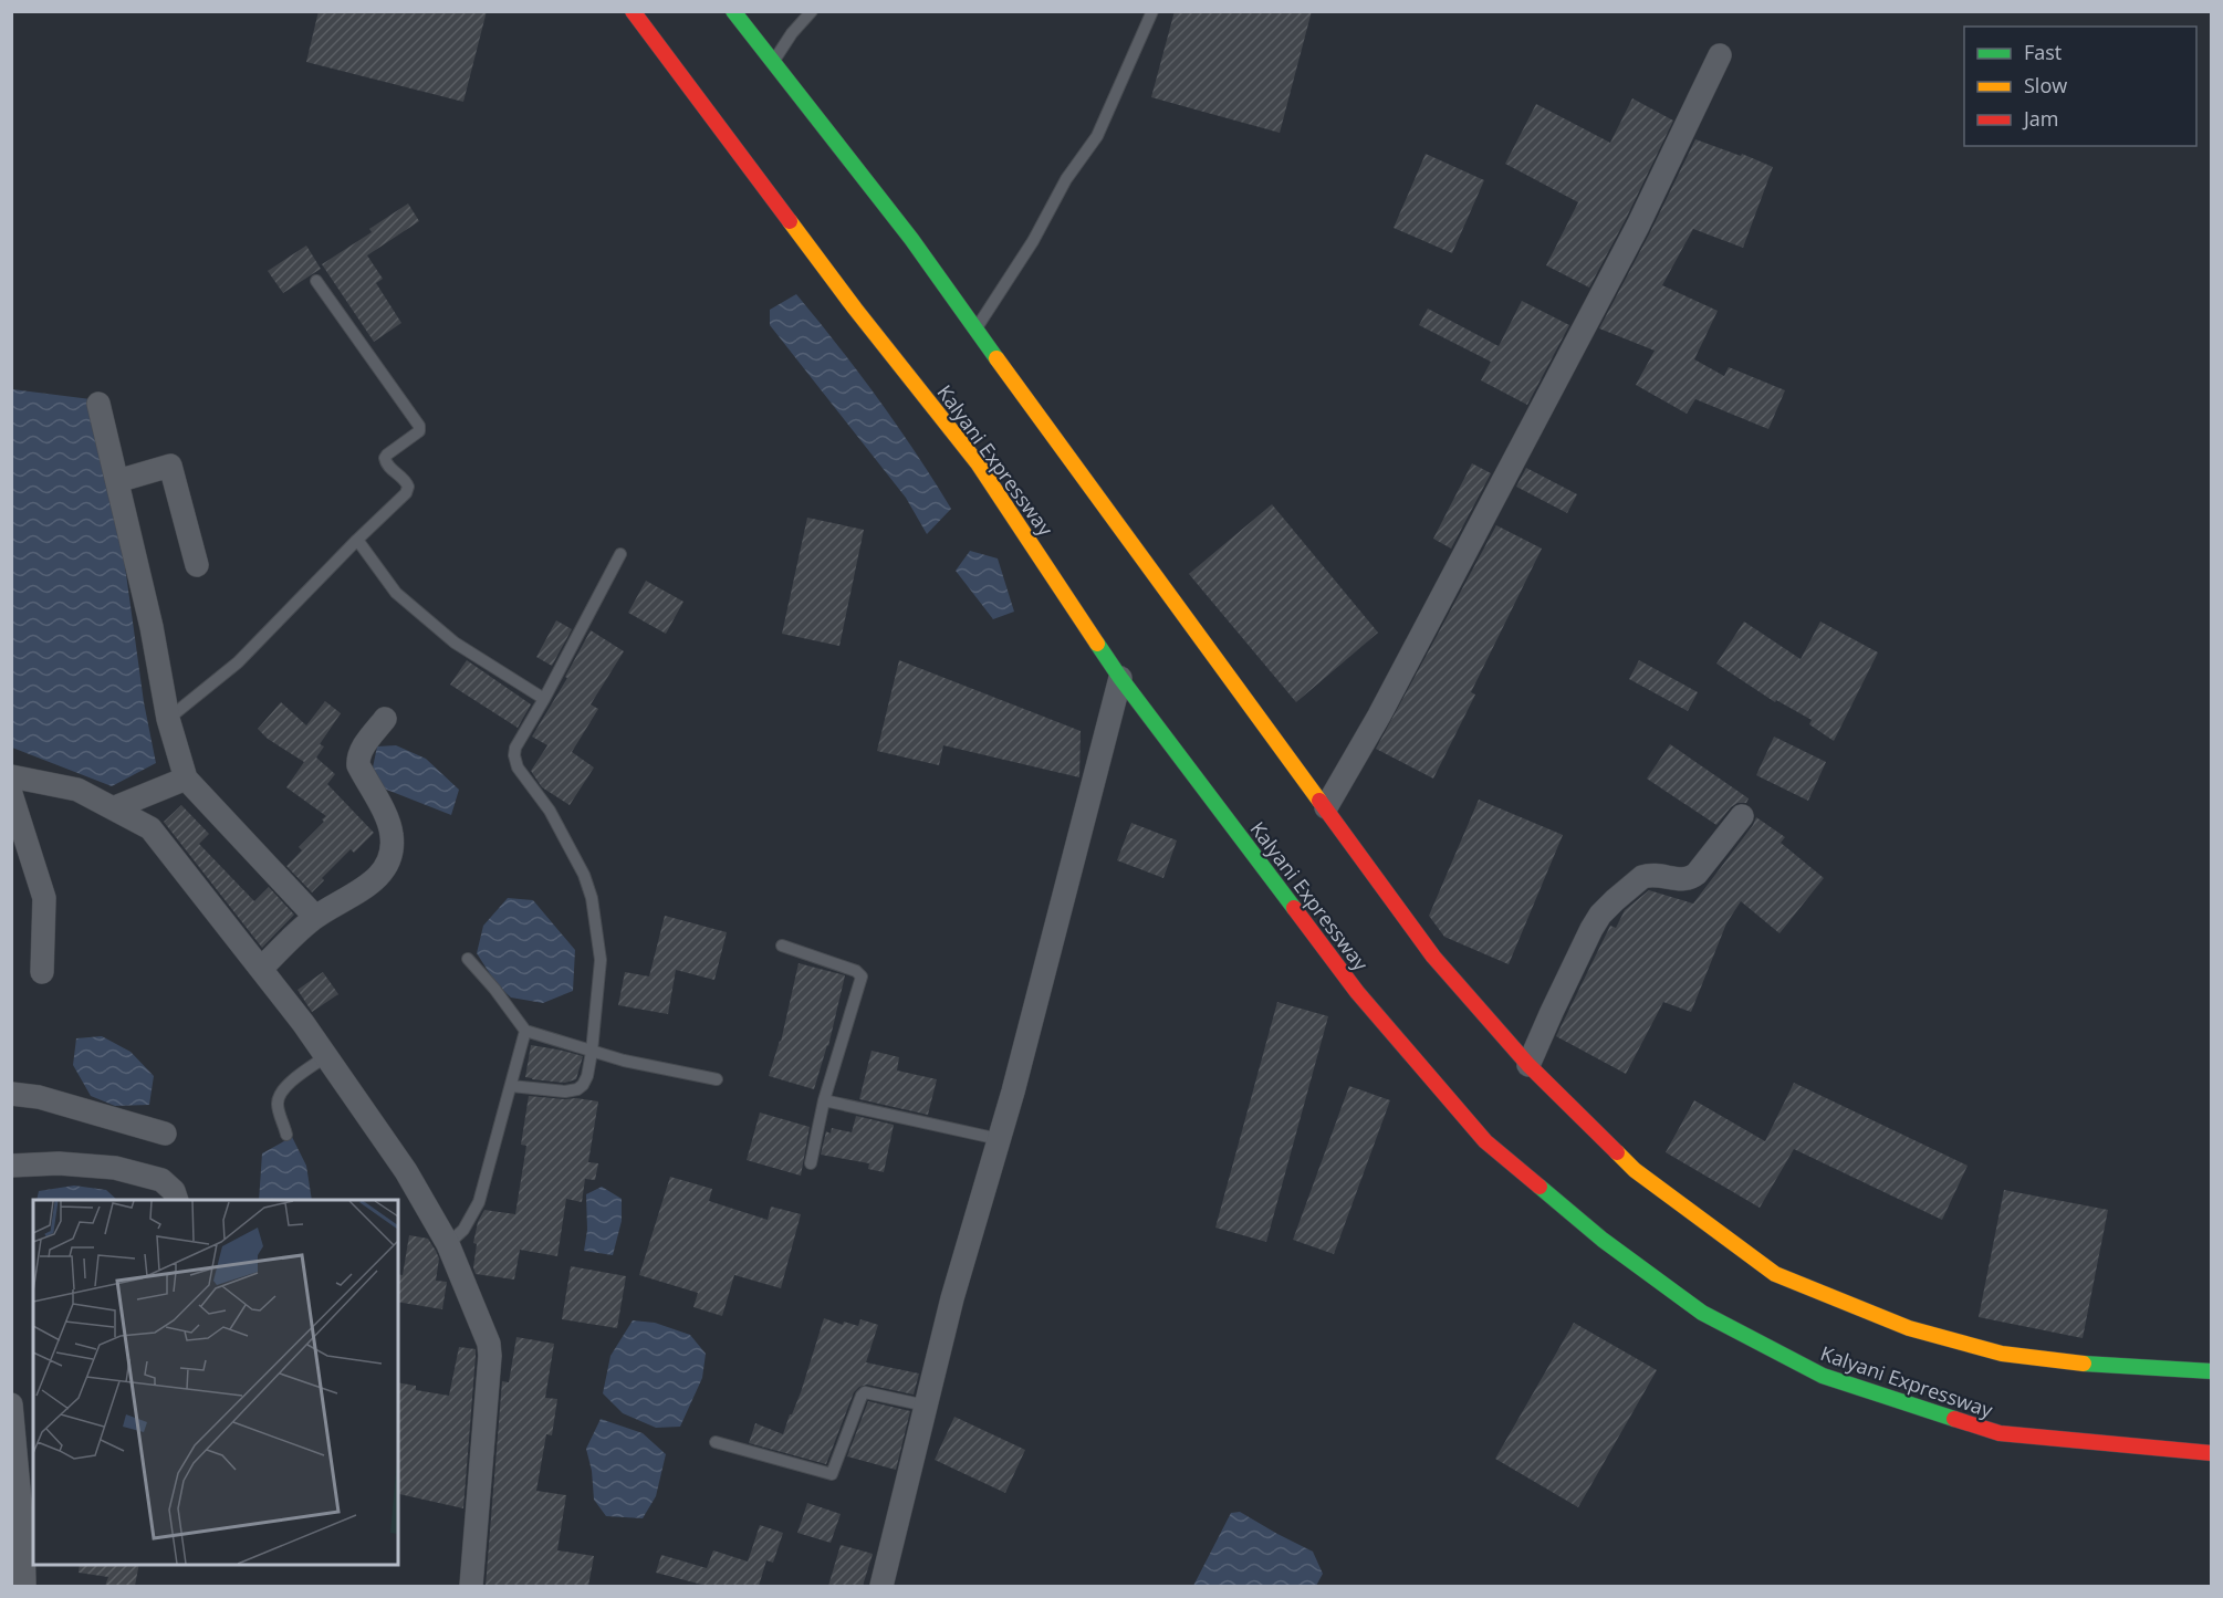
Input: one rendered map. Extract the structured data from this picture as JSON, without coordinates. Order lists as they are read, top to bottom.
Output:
{
  "streets": {
    "highway": ["Kalyani Expressway"]
  },
  "legend": ["Fast", "Slow", "Jam"]
}
